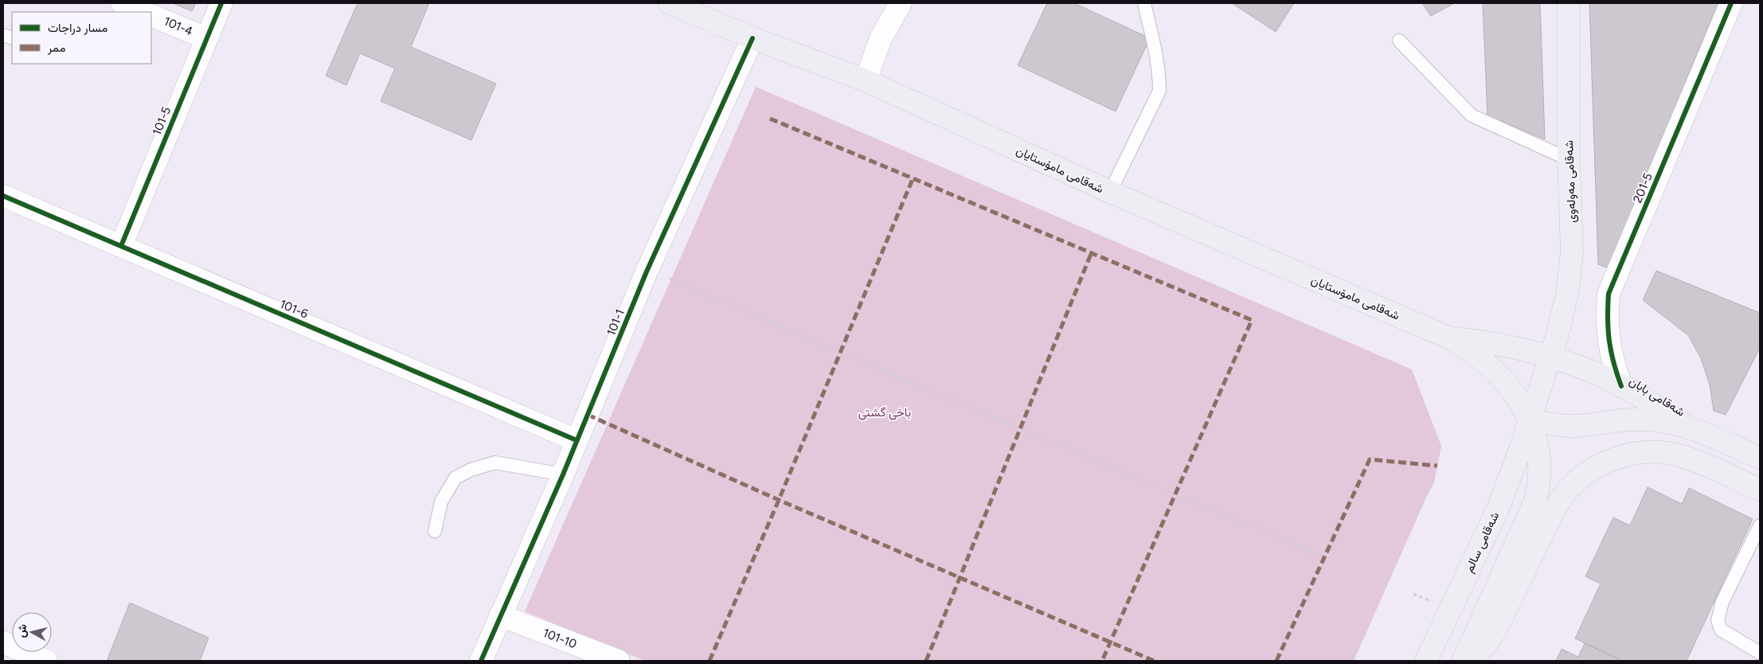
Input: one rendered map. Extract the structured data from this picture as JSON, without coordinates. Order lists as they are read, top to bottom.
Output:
{
  "streets": {
    "main road": [
      "شەقامی مامۆستایان",
      "شەقامی مەولەوی",
      "شەقامی بابان",
      "شەقامی سالم"
    ],
    "street": [
      "101-4",
      "101-5",
      "201-5",
      "101-6",
      "101-1",
      "101-10"
    ]
  },
  "crossings": [
    ["101-4", "101-5"],
    ["101-5", "101-6"],
    ["شەقامی مامۆستایان", "شەقامی مەولەوی"],
    ["شەقامی مامۆستایان", "101-1"],
    ["شەقامی مامۆستایان", "شەقامی بابان"],
    ["شەقامی مامۆستایان", "شەقامی سالم"],
    ["شەقامی مەولەوی", "شەقامی بابان"],
    ["شەقامی مەولەوی", "شەقامی سالم"],
    ["201-5", "شەقامی بابان"],
    ["101-6", "101-1"],
    ["101-1", "101-10"],
    ["شەقامی بابان", "شەقامی سالم"]
  ],
  "parks": ["باخی گشتی"],
  "legend": ["مسار دراجات", "ممر"],
  "north": "left"
}
